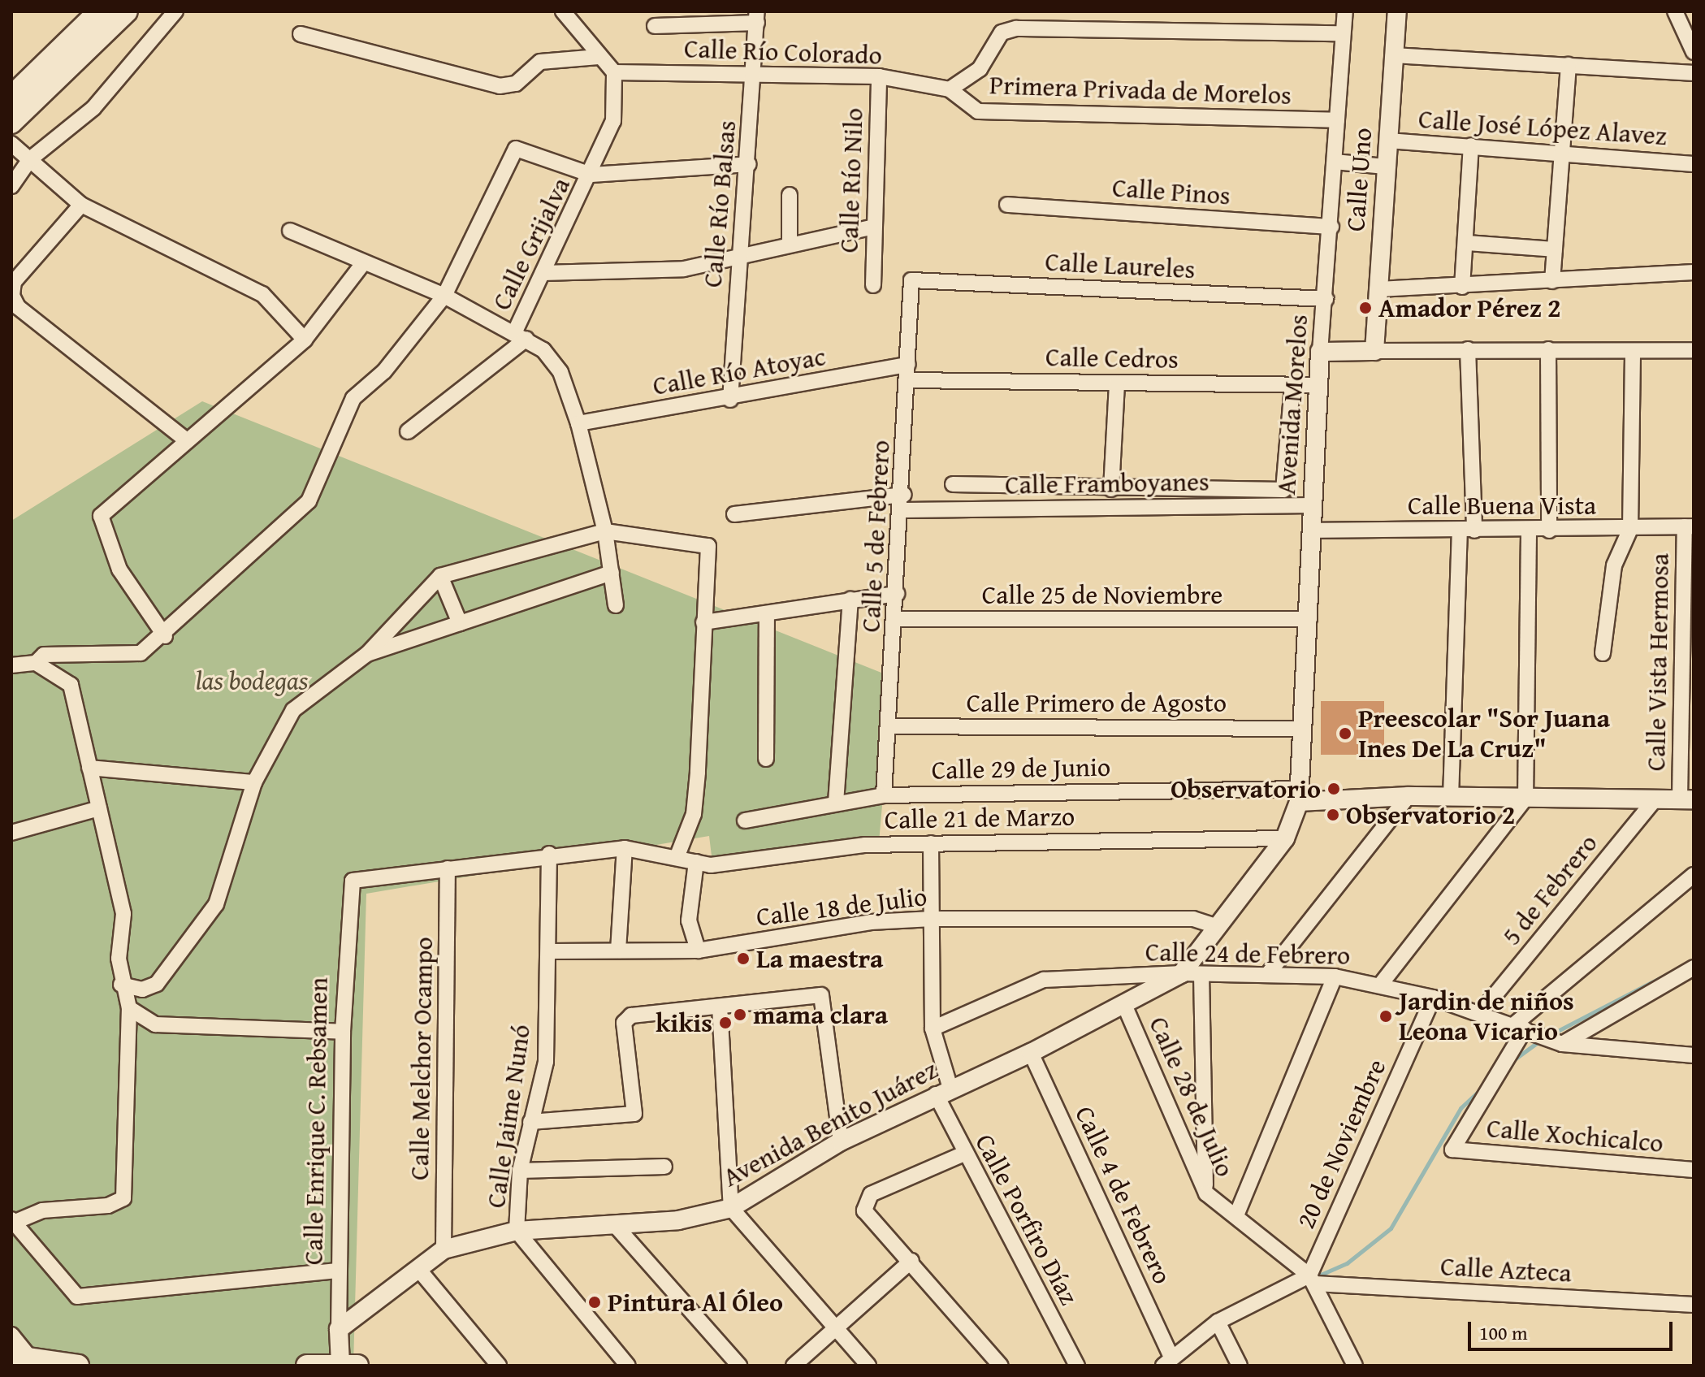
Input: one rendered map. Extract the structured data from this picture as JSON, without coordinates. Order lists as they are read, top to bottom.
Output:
{
  "streets": {
    "street": [
      "Calle Río Colorado",
      "Primera Privada de Morelos",
      "Calle José López Alavez",
      "Calle Uno",
      "Calle Río Nilo",
      "Calle Pinos",
      "Calle Río Balsas",
      "Calle Grijalva",
      "Calle Laureles",
      "Calle Cedros",
      "Calle Río Atoyac",
      "Avenida Morelos",
      "Calle Framboyanes",
      "Calle Buena Vista",
      "Calle 5 de Febrero",
      "Calle 25 de Noviembre",
      "Calle Vista Hermosa",
      "Calle Primero de Agosto",
      "Calle 29 de Junio",
      "Calle 21 de Marzo",
      "5 de Febrero",
      "Calle 18 de Julio",
      "Calle 24 de Febrero",
      "Calle Melchor Ocampo",
      "Calle 28 de Julio",
      "Calle Jaime Nunó",
      "Calle Enrique C. Rebsamen",
      "Avenida Benito Juárez",
      "Calle Xochicalco",
      "20 de Noviembre",
      "Calle 4 de Febrero",
      "Calle Porfiro Díaz",
      "Calle Azteca"
    ]
  },
  "crossings": [
    ["Calle Río Colorado", "Primera Privada de Morelos"],
    ["Calle Río Colorado", "Calle Río Nilo"],
    ["Calle Río Colorado", "Calle Río Balsas"],
    ["Calle Río Colorado", "Calle Grijalva"],
    ["Primera Privada de Morelos", "Avenida Morelos"],
    ["Calle José López Alavez", "Calle Uno"],
    ["Calle Pinos", "Avenida Morelos"],
    ["Calle Río Balsas", "Calle Río Atoyac"],
    ["Calle Grijalva", "Calle Río Atoyac"],
    ["Calle Laureles", "Avenida Morelos"],
    ["Calle Laureles", "Calle 5 de Febrero"],
    ["Calle Cedros", "Calle Río Atoyac"],
    ["Calle Cedros", "Avenida Morelos"],
    ["Calle Cedros", "Calle 5 de Febrero"],
    ["Calle Río Atoyac", "Calle 5 de Febrero"],
    ["Avenida Morelos", "Calle Framboyanes"],
    ["Avenida Morelos", "Calle Buena Vista"],
    ["Avenida Morelos", "Calle 25 de Noviembre"],
    ["Avenida Morelos", "Calle Primero de Agosto"],
    ["Avenida Morelos", "Calle 29 de Junio"],
    ["Avenida Morelos", "Avenida Benito Juárez"],
    ["Calle Framboyanes", "Calle 5 de Febrero"],
    ["Calle Buena Vista", "Calle Vista Hermosa"],
    ["Calle 5 de Febrero", "Calle 25 de Noviembre"],
    ["Calle 5 de Febrero", "Calle Primero de Agosto"],
    ["Calle 5 de Febrero", "Calle 29 de Junio"],
    ["Calle 29 de Junio", "Avenida Benito Juárez"],
    ["Calle 21 de Marzo", "Calle Melchor Ocampo"],
    ["Calle 21 de Marzo", "Calle Jaime Nunó"],
    ["Calle 21 de Marzo", "Calle Enrique C. Rebsamen"],
    ["Calle 21 de Marzo", "Avenida Benito Juárez"],
    ["Calle 21 de Marzo", "Calle Porfiro Díaz"],
    ["5 de Febrero", "Calle 24 de Febrero"],
    ["Calle 18 de Julio", "Calle Jaime Nunó"],
    ["Calle 18 de Julio", "Avenida Benito Juárez"],
    ["Calle 18 de Julio", "Calle Porfiro Díaz"],
    ["Calle 24 de Febrero", "Avenida Benito Juárez"],
    ["Calle 24 de Febrero", "Calle Xochicalco"],
    ["Calle 24 de Febrero", "20 de Noviembre"],
    ["Calle 24 de Febrero", "Calle Porfiro Díaz"],
    ["Calle Melchor Ocampo", "Avenida Benito Juárez"],
    ["Calle 28 de Julio", "Avenida Benito Juárez"],
    ["Calle 28 de Julio", "20 de Noviembre"],
    ["Calle 28 de Julio", "Calle Azteca"],
    ["Calle Jaime Nunó", "Avenida Benito Juárez"],
    ["Calle Enrique C. Rebsamen", "Avenida Benito Juárez"],
    ["Avenida Benito Juárez", "Calle 4 de Febrero"],
    ["Avenida Benito Juárez", "Calle Porfiro Díaz"],
    ["20 de Noviembre", "Calle Azteca"]
  ],
  "parks": ["las bodegas"],
  "places": [
    "Amador Pérez 2",
    "Preescolar \"Sor Juana Ines De La Cruz\"",
    "Observatorio",
    "Observatorio 2",
    "La maestra",
    "mama clara",
    "Jardin de niños Leona Vicario",
    "kikis",
    "Pintura Al Óleo"
  ],
  "scale_bar": "100 m"
}
